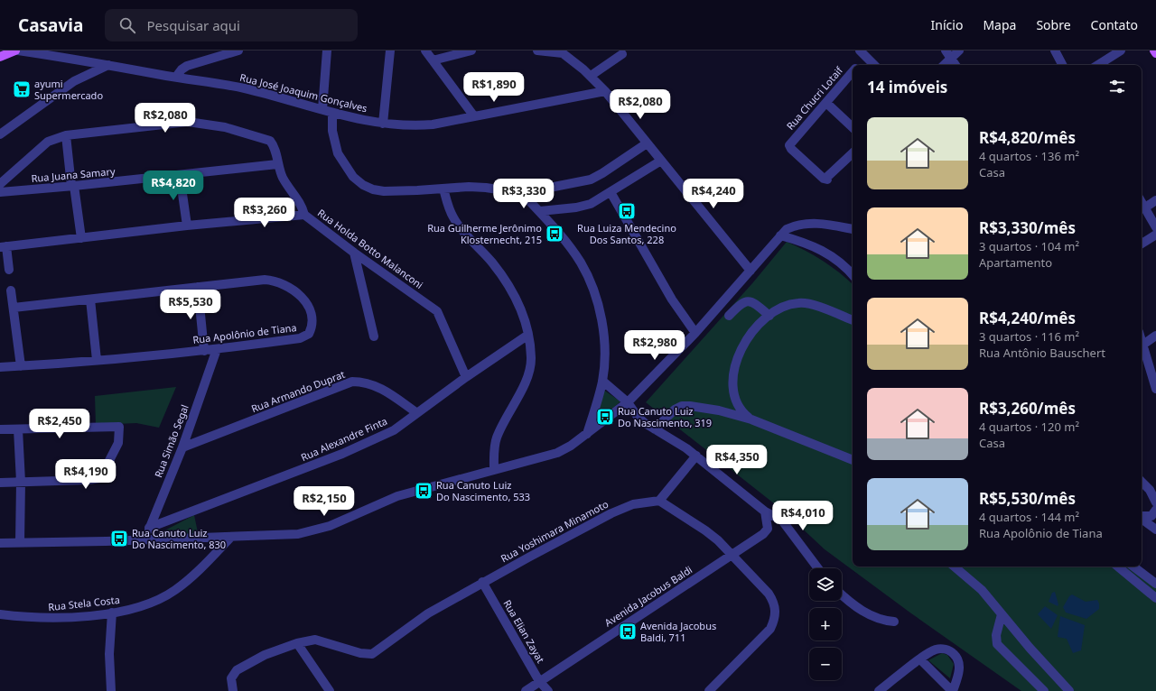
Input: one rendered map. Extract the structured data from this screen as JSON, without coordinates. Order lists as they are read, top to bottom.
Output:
{
  "streets": {
    "street": [
      "Rua José Joaquim Gonçalves",
      "Rua Chucri Lotaif",
      "Rua Juana Samary",
      "Rua Holda Botto Malanconi",
      "Rua Apolônio de Tiana",
      "Rua Armando Duprat",
      "Rua Alexandre Finta",
      "Rua Simão Segal",
      "Rua Yoshimara Minamoto",
      "Avenida Jacobus Baldi",
      "Rua Stela Costa",
      "Rua Elian Zayat"
    ]
  },
  "crossings": [
    ["Rua Holda Botto Malanconi", "Rua Alexandre Finta"],
    ["Rua Apolônio de Tiana", "Rua Simão Segal"],
    ["Rua Armando Duprat", "Rua Alexandre Finta"],
    ["Rua Armando Duprat", "Rua Simão Segal"],
    ["Rua Alexandre Finta", "Rua Simão Segal"],
    ["Rua Yoshimara Minamoto", "Rua Elian Zayat"],
    ["Avenida Jacobus Baldi", "Rua Elian Zayat"]
  ],
  "places": {
    "supermarket": ["ayumi Supermercado"],
    "bus stop": [
      "Rua Luiza Mendecino Dos Santos, 228",
      "Rua Guilherme Jerônimo Klosternecht, 215",
      "Rua Canuto Luiz Do Nascimento, 319",
      "Rua Canuto Luiz Do Nascimento, 533",
      "Rua Canuto Luiz Do Nascimento, 830",
      "Avenida Jacobus Baldi, 711"
    ]
  },
  "page": {
    "header": "Casavia",
    "search": "Pesquisar aqui",
    "nav": [
      "Início",
      "Mapa",
      "Sobre",
      "Contato"
    ],
    "heading": "14 imóveis",
    "price": [
      "R$1,890",
      "R$2,080",
      "R$2,080",
      "R$4,820",
      "R$3,330",
      "R$4,240",
      "R$3,260",
      "R$5,530",
      "R$2,980",
      "R$2,450",
      "R$4,350",
      "R$4,190",
      "R$2,150",
      "R$4,010"
    ],
    "list": [
      {
        "name": "R$4,820/mês",
        "note": "4 quartos · 136 m² · Casa"
      },
      {
        "name": "R$3,330/mês",
        "note": "3 quartos · 104 m² · Apartamento"
      },
      {
        "name": "R$4,240/mês",
        "note": "3 quartos · 116 m² · Rua Antônio Bauschert"
      },
      {
        "name": "R$3,260/mês",
        "note": "4 quartos · 120 m² · Casa"
      },
      {
        "name": "R$5,530/mês",
        "note": "4 quartos · 144 m² · Rua Apolônio de Tiana"
      }
    ],
    "map_buttons": ["+", "−"]
  }
}
